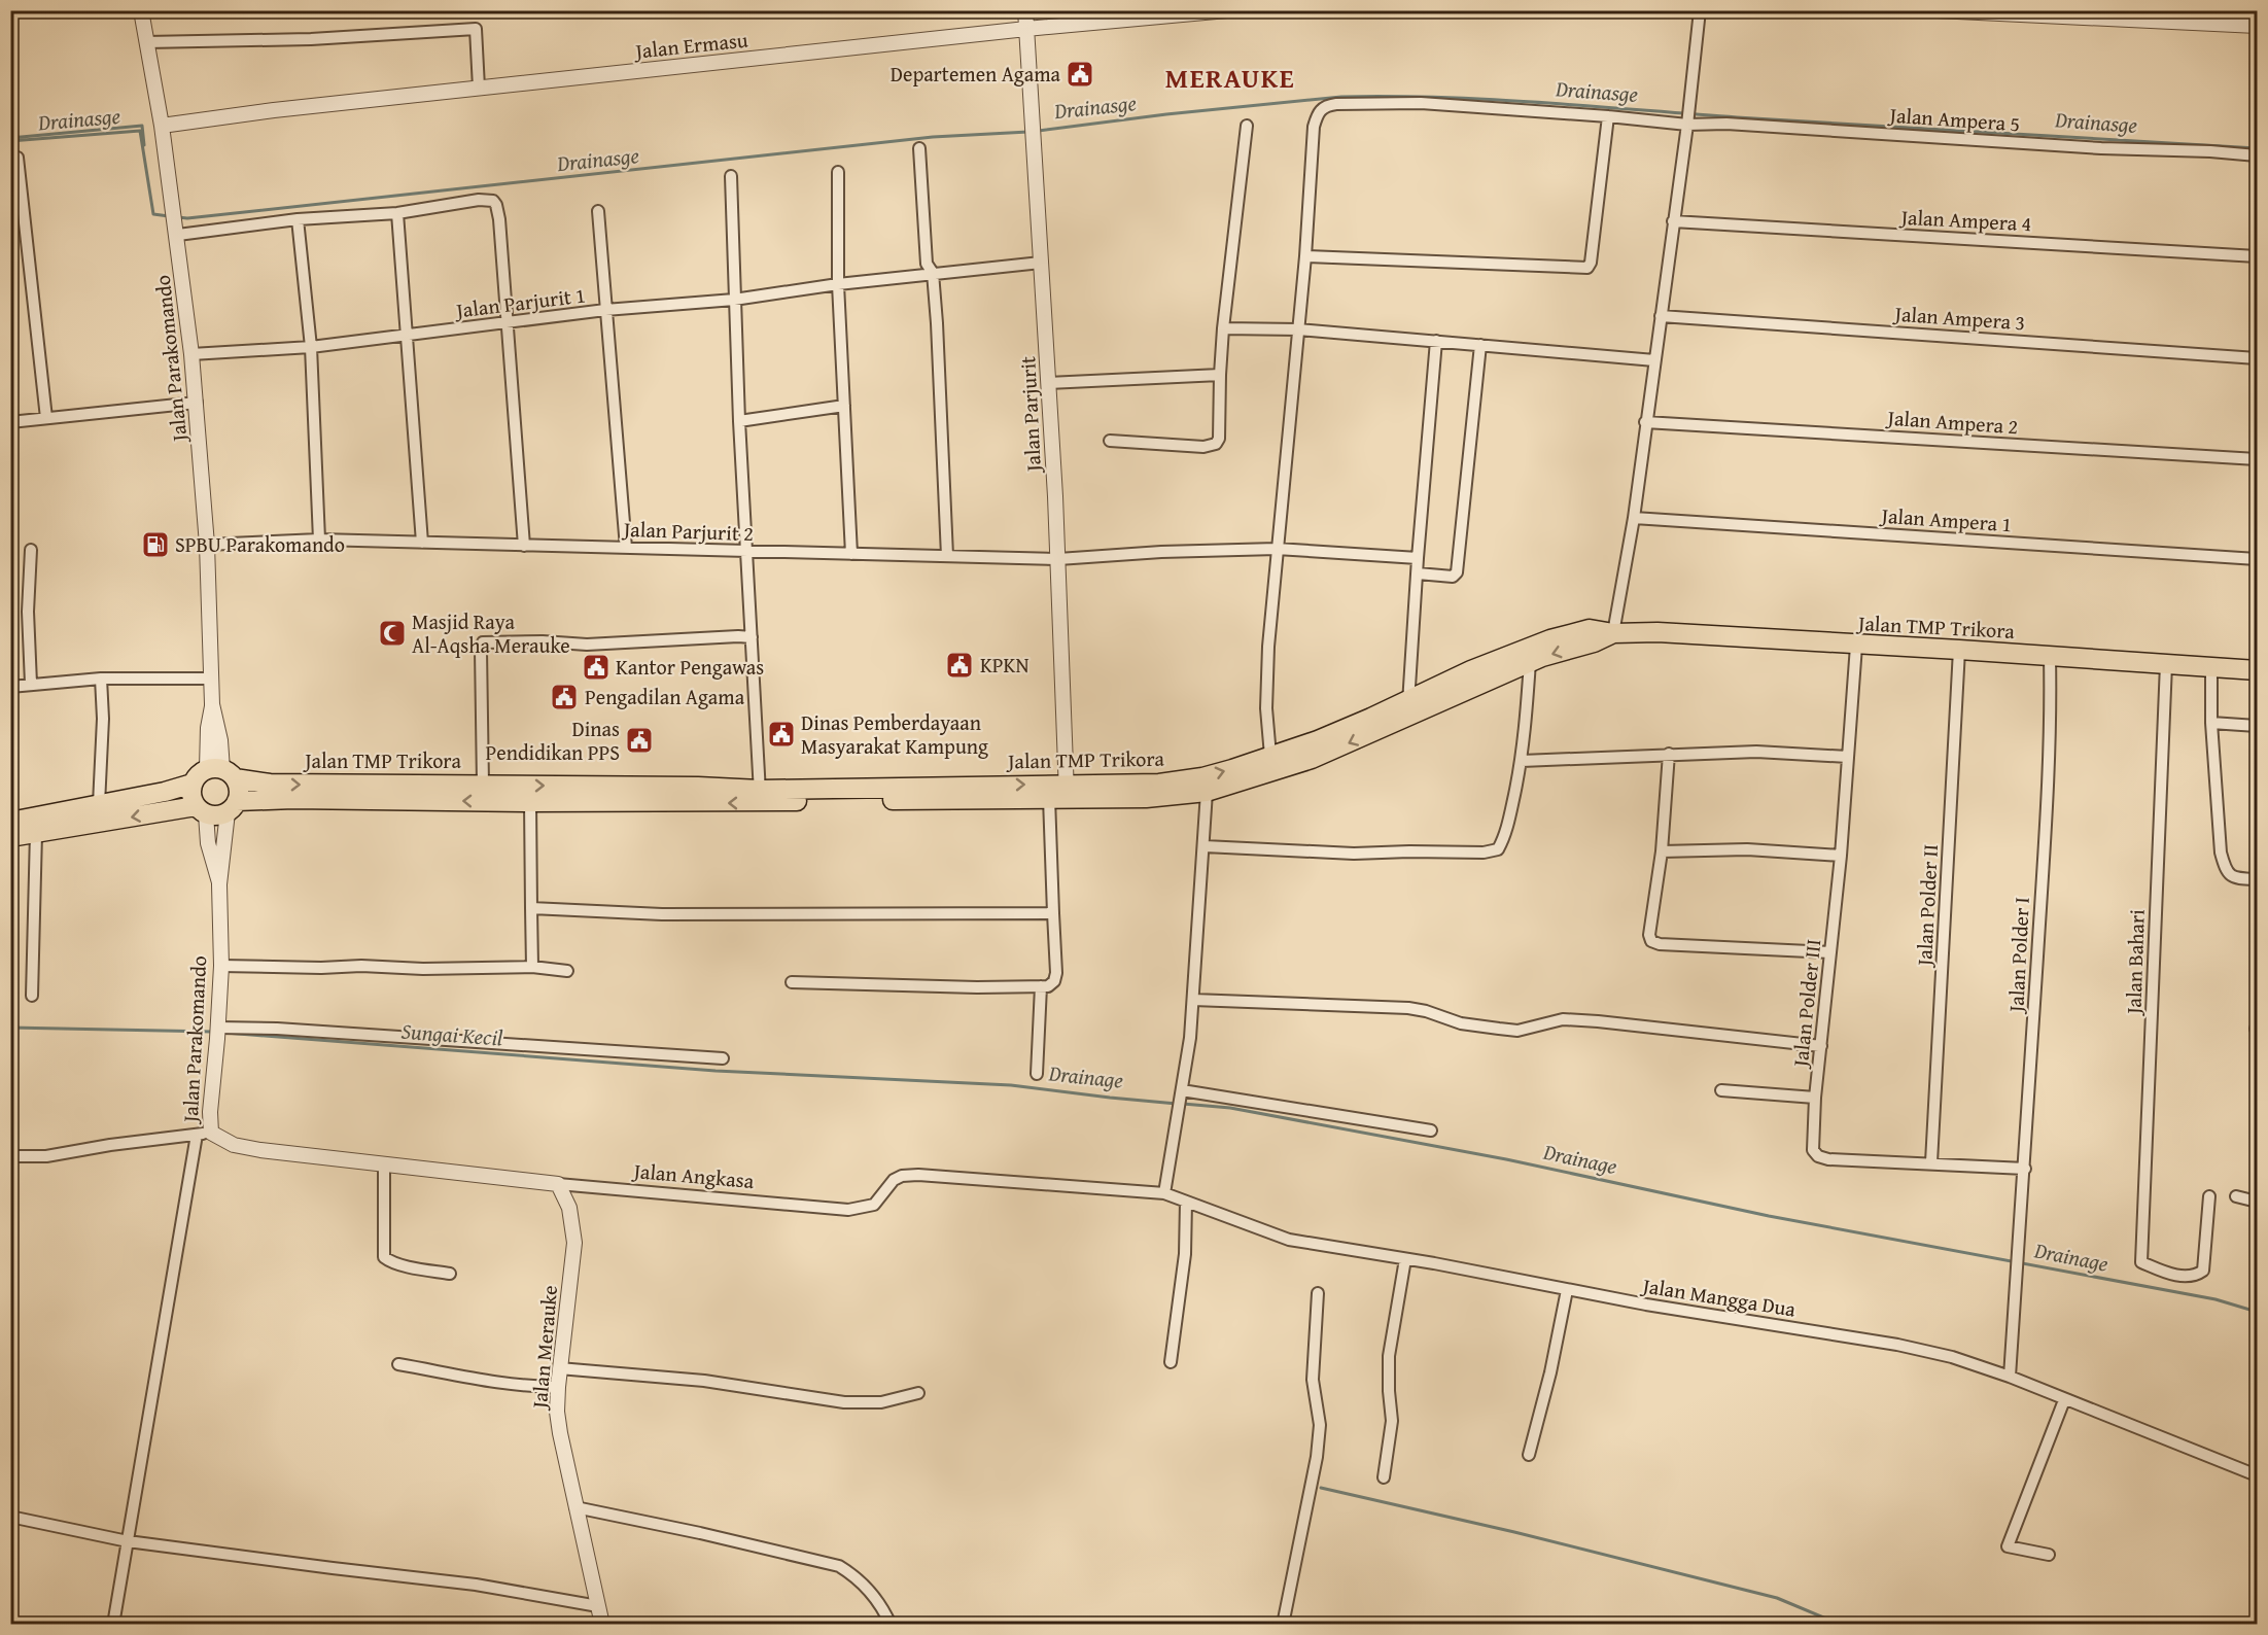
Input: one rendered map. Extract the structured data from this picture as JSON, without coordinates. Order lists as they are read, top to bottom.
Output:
{
  "streets": {
    "highway": ["Jalan TMP Trikora"],
    "street": [
      "Jalan Ermasu",
      "Jalan Ampera 5",
      "Jalan Ampera 4",
      "Jalan Parjurit 1",
      "Jalan Ampera 3",
      "Jalan Parakomando",
      "Jalan Parjurit",
      "Jalan Ampera 2",
      "Jalan Ampera 1",
      "Jalan Parjurit 2",
      "Jalan Polder II",
      "Jalan Polder I",
      "Jalan Bahari",
      "Jalan Polder III",
      "Jalan Angkasa",
      "Jalan Mangga Dua",
      "Jalan Merauke"
    ]
  },
  "crossings": [
    ["Jalan Ermasu", "Jalan Parakomando"],
    ["Jalan Ermasu", "Jalan Parjurit"],
    ["Jalan Parjurit 1", "Jalan Parakomando"],
    ["Jalan Parjurit 1", "Jalan Parjurit"],
    ["Jalan Parakomando", "Jalan TMP Trikora"],
    ["Jalan Parakomando", "Jalan Angkasa"],
    ["Jalan Parjurit", "Jalan Parjurit 2"],
    ["Jalan Parjurit", "Jalan TMP Trikora"],
    ["Jalan TMP Trikora", "Jalan Polder II"],
    ["Jalan TMP Trikora", "Jalan Polder I"],
    ["Jalan TMP Trikora", "Jalan Bahari"],
    ["Jalan TMP Trikora", "Jalan Polder III"],
    ["Jalan Polder II", "Jalan Polder III"],
    ["Jalan Polder I", "Jalan Polder III"],
    ["Jalan Polder I", "Jalan Mangga Dua"],
    ["Jalan Angkasa", "Jalan Mangga Dua"],
    ["Jalan Angkasa", "Jalan Merauke"]
  ],
  "districts": ["MERAUKE"],
  "water": ["Drainasge", "Sungai Kecil", "Drainage"],
  "places": {
    "public building": [
      "Departemen Agama",
      "KPKN",
      "Kantor Pengawas",
      "Pengadilan Agama",
      "Dinas Pemberdayaan Masyarakat Kampung",
      "Dinas Pendidikan PPS"
    ],
    "fuel station": ["SPBU Parakomando"],
    "mosque": ["Masjid Raya Al-Aqsha Merauke"]
  }
}
